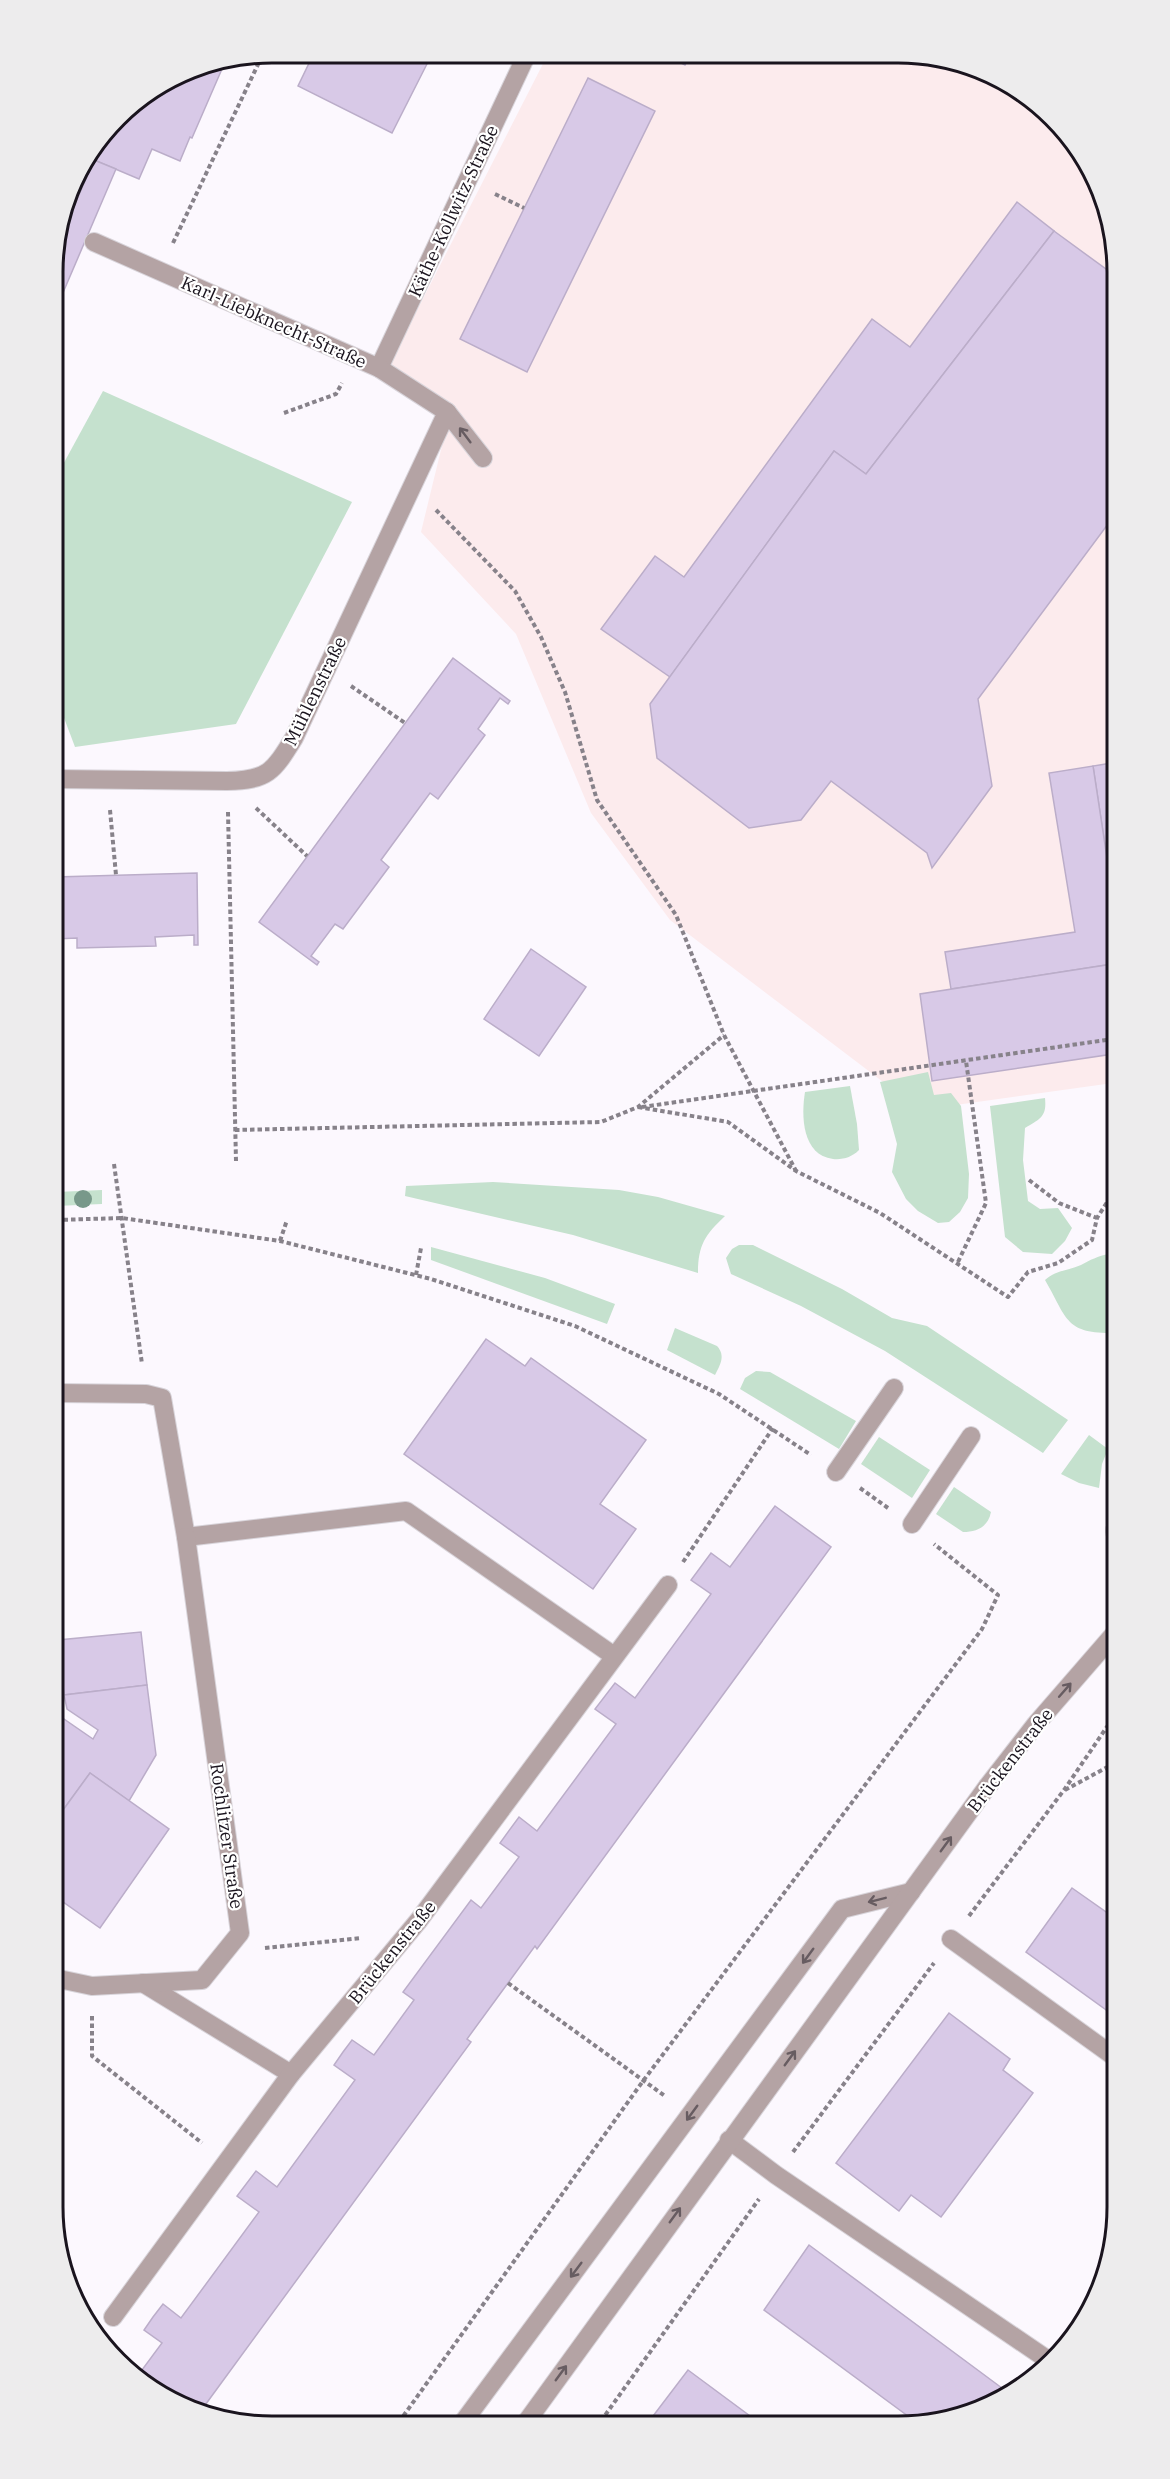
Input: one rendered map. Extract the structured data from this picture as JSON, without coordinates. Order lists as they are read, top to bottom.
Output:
{
  "streets": {
    "street": [
      "Käthe-Kollwitz-Straße",
      "Karl-Liebknecht-Straße",
      "Mühlenstraße",
      "Brückenstraße",
      "Rochlitzer Straße"
    ]
  },
  "crossings": [
    ["Käthe-Kollwitz-Straße", "Karl-Liebknecht-Straße"],
    ["Karl-Liebknecht-Straße", "Mühlenstraße"]
  ]
}
